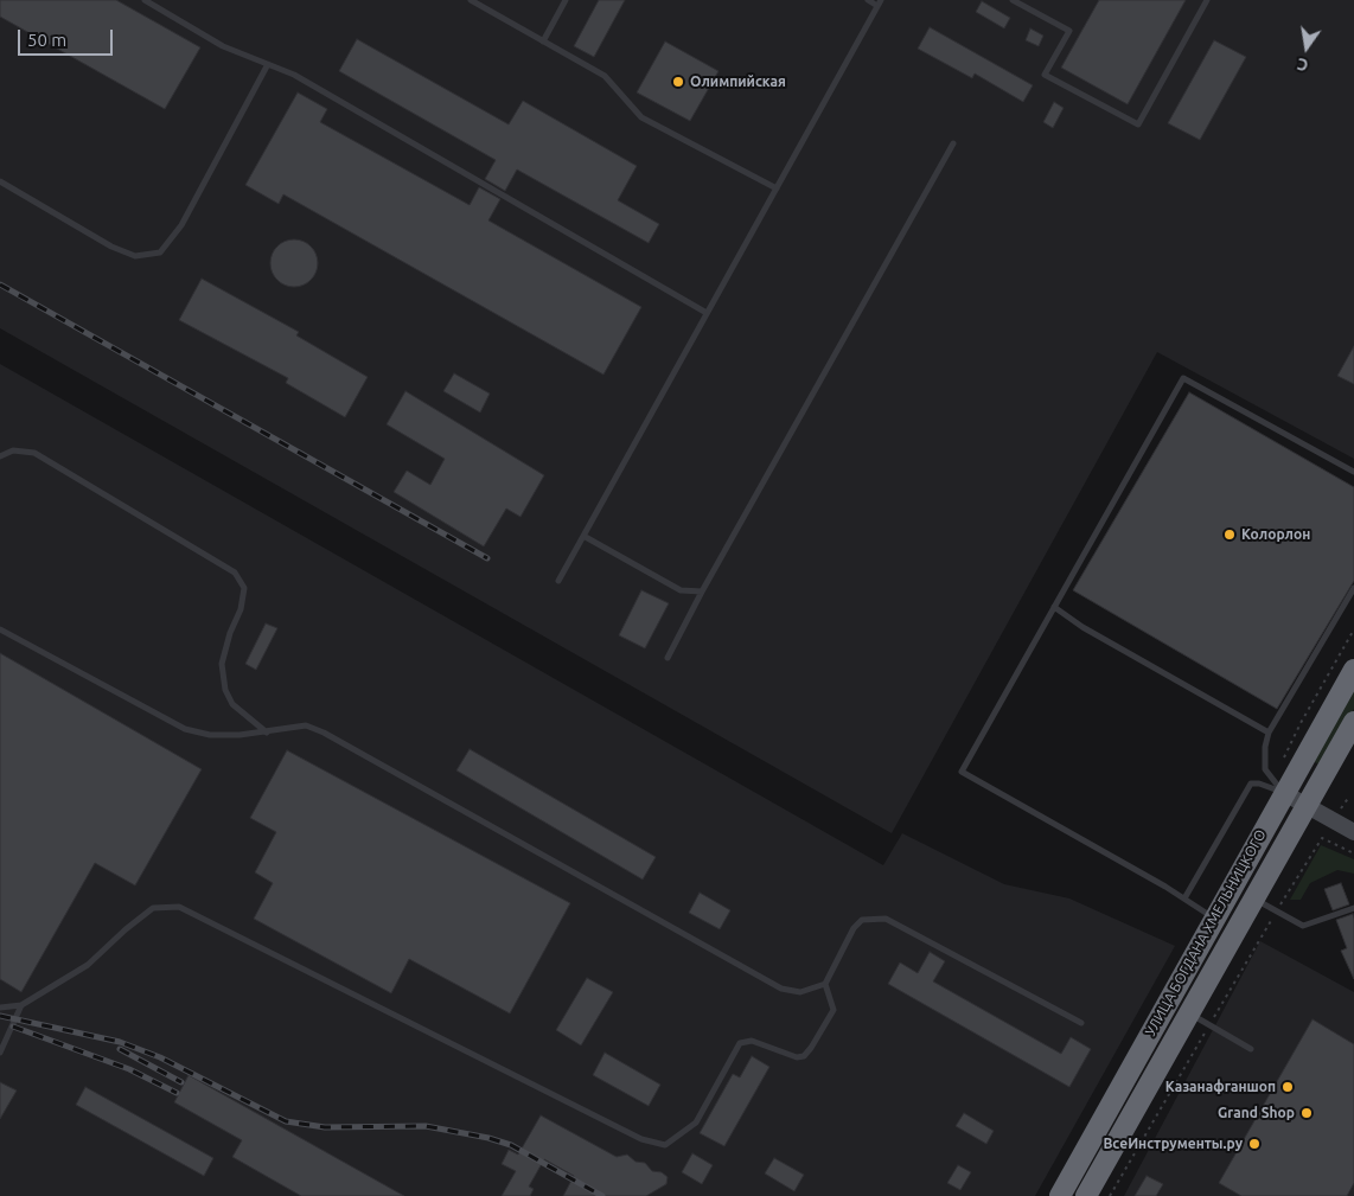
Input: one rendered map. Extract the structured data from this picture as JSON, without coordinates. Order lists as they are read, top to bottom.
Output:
{
  "streets": {
    "highway": ["УЛИЦА БОГДАНА ХМЕЛЬНИЦКОГО"]
  },
  "places": [
    "Олимпийская",
    "Колорлон",
    "Казанафганшоп",
    "Grand Shop",
    "ВсеИнструменты.ру"
  ],
  "scale_bar": "50 m",
  "north": "bottom"
}
